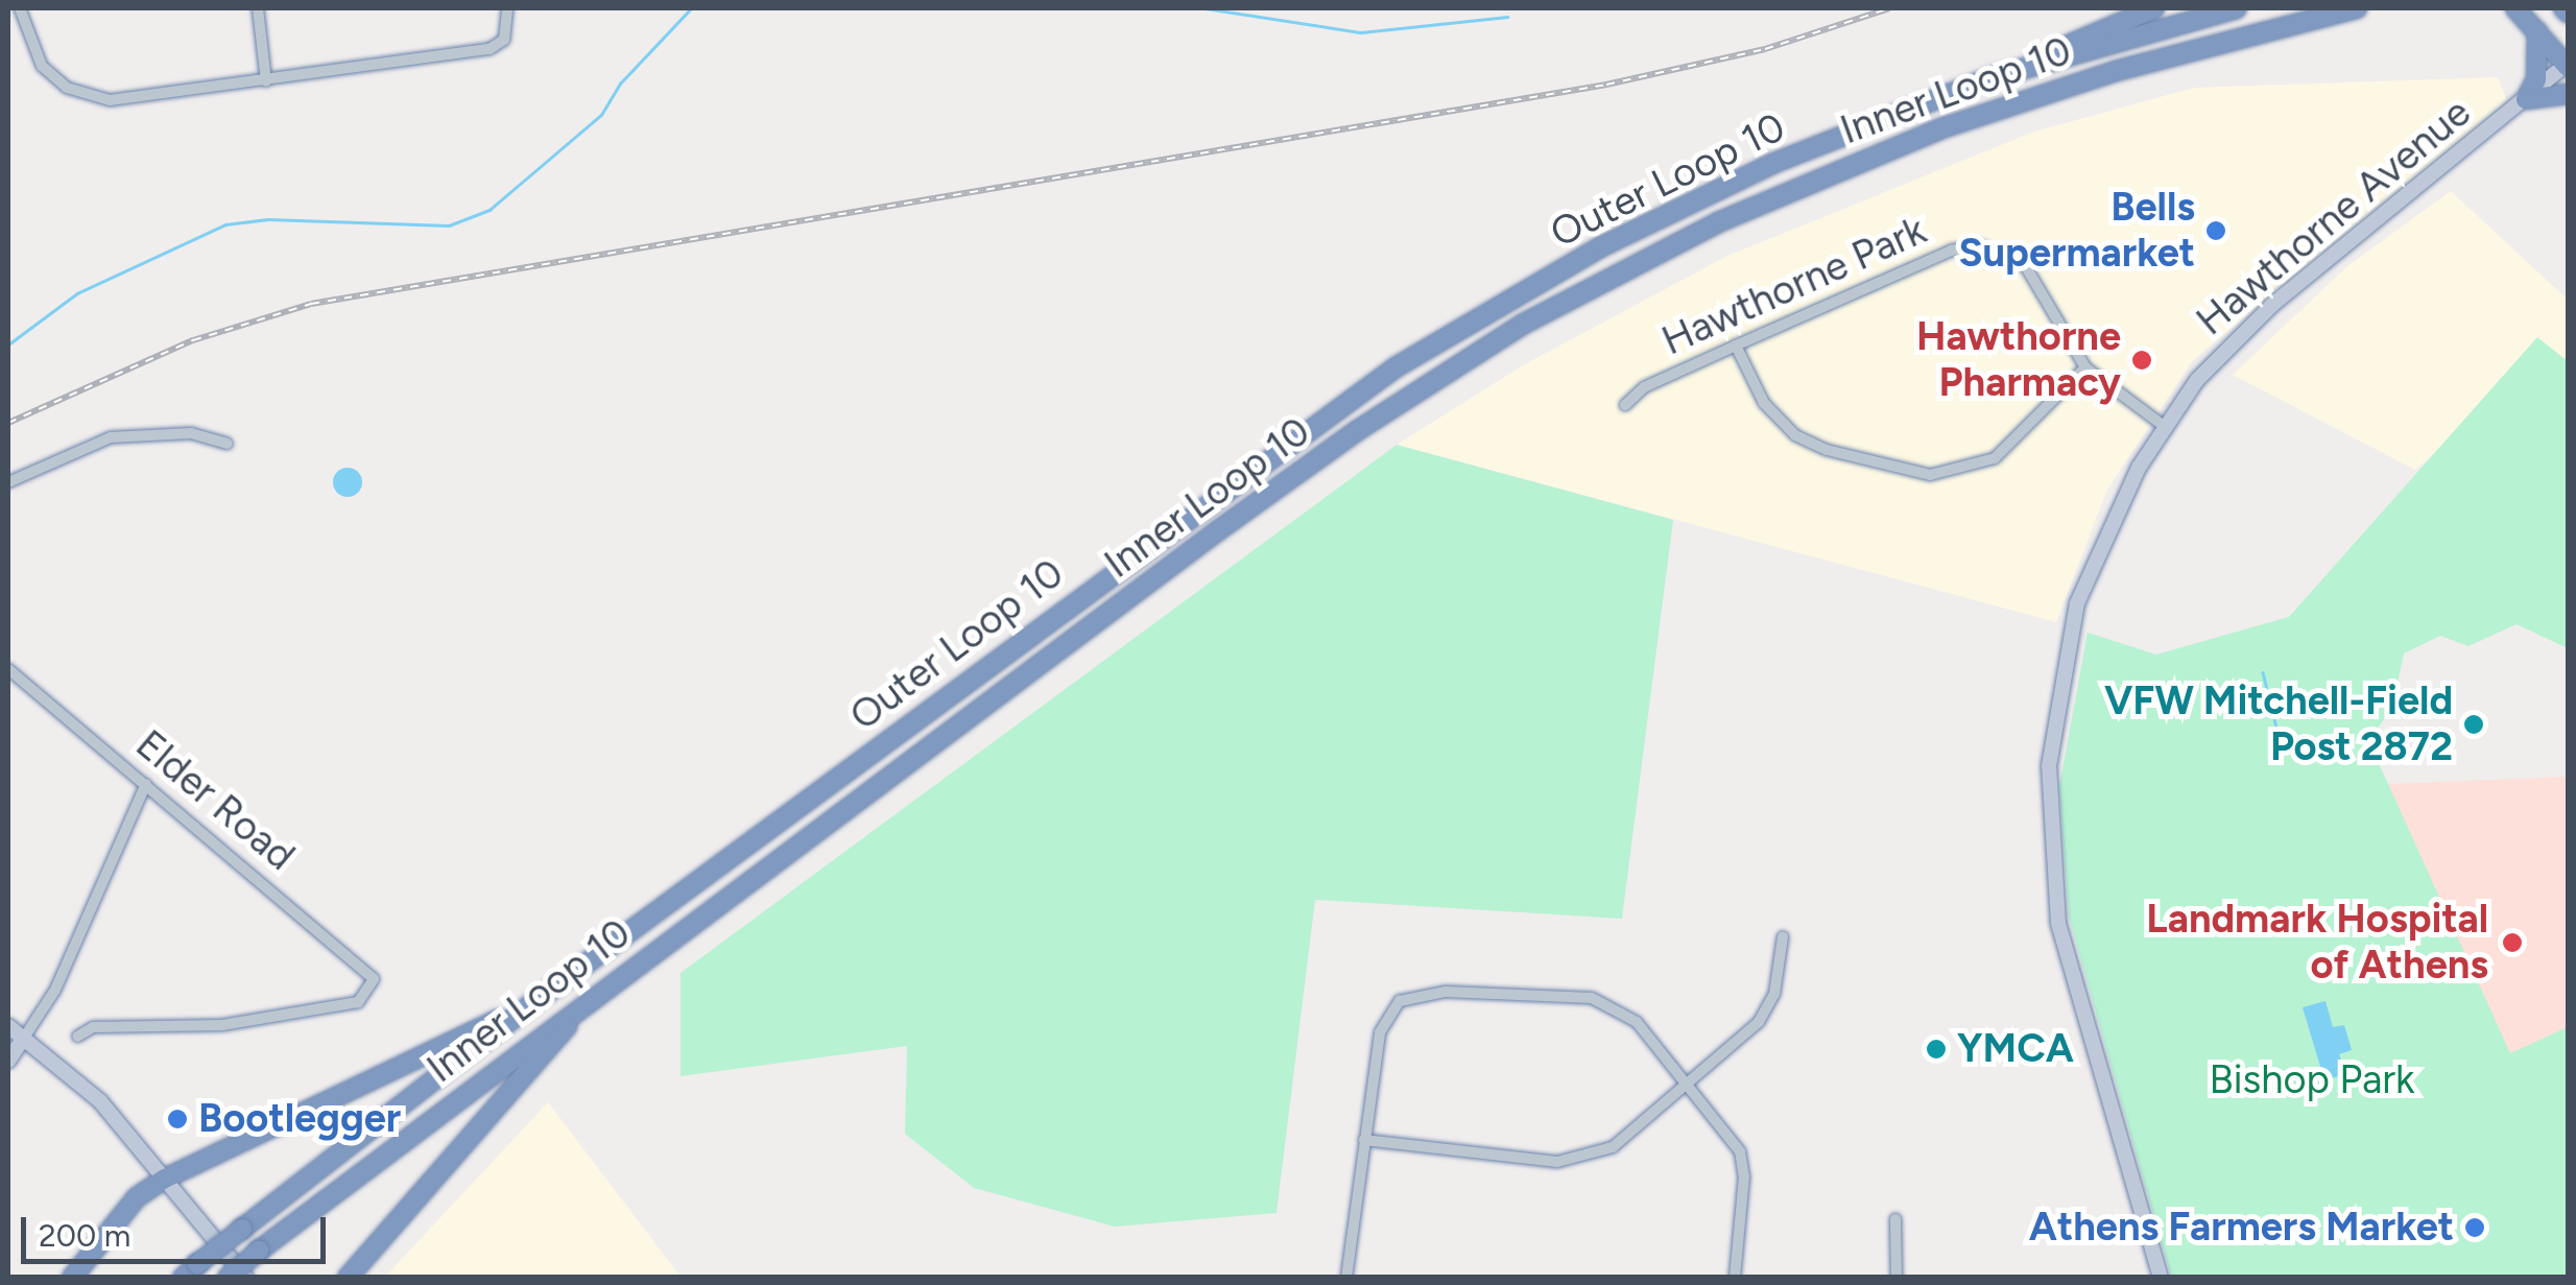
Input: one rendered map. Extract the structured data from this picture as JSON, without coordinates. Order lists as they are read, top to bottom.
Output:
{
  "streets": {
    "highway": ["Inner Loop 10", "Outer Loop 10"],
    "main road": ["Hawthorne Avenue"],
    "street": ["Hawthorne Park", "Elder Road"]
  },
  "crossings": [
    ["Hawthorne Avenue", "Hawthorne Park"]
  ],
  "parks": ["Bishop Park"],
  "places": [
    "Bells Supermarket",
    "Hawthorne Pharmacy",
    "VFW Mitchell-Field Post 2872",
    "Landmark Hospital of Athens",
    "YMCA",
    "Bootlegger",
    "Athens Farmers Market"
  ],
  "scale_bar": "200 m"
}
